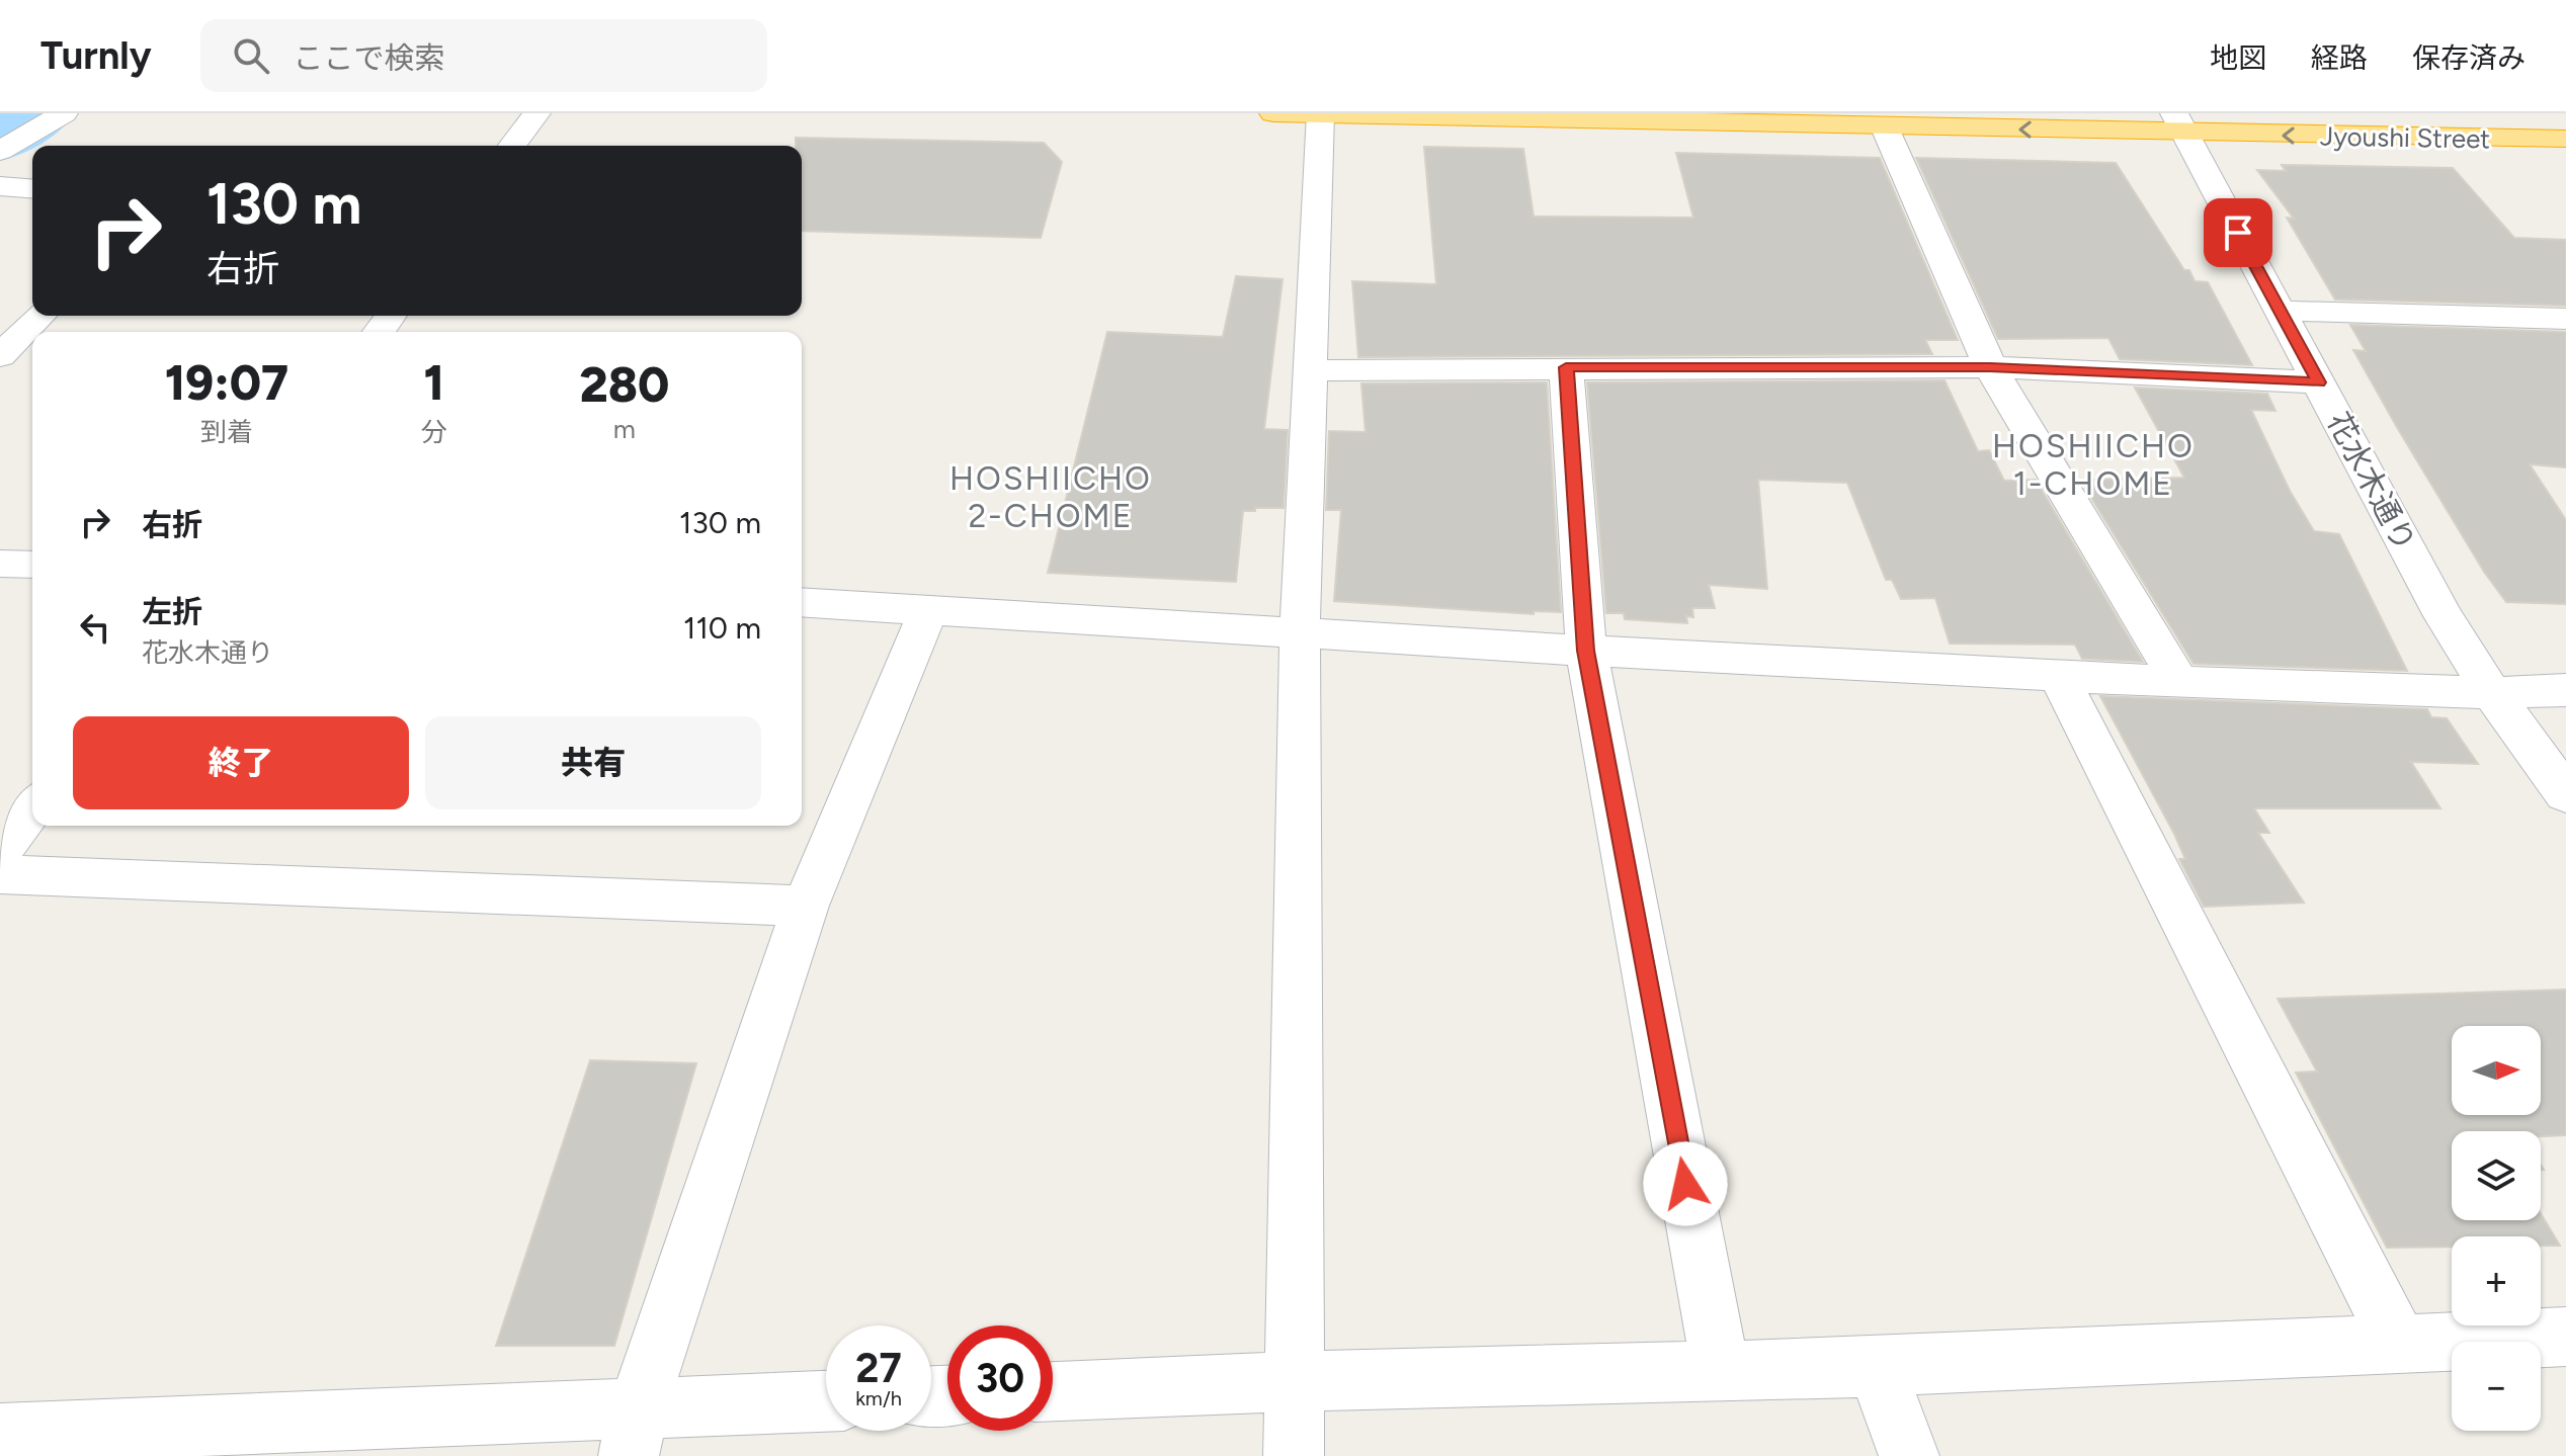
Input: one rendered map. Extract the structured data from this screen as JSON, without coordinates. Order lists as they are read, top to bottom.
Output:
{
  "streets": {
    "highway": ["Jyoushi Street"],
    "street": ["花水木通り"]
  },
  "crossings": [
    ["Jyoushi Street", "花水木通り"]
  ],
  "one_way": ["Jyoushi Street"],
  "districts": ["HOSHIICHO 1-CHOME", "HOSHIICHO 2-CHOME"],
  "north": "right",
  "page": {
    "header": "Turnly",
    "search": "ここで検索",
    "nav": ["地図", "経路", "保存済み"],
    "turn": ["130 m", "右折"],
    "eta": [
      "19:07",
      "到着",
      "1",
      "分",
      "280",
      "m"
    ],
    "list": [
      {
        "name": "右折",
        "value": "130 m"
      },
      {
        "name": "左折",
        "note": "花水木通り",
        "value": "110 m"
      }
    ],
    "buttons": ["終了", "共有"],
    "map_buttons": ["+", "−"],
    "speed": "27 km/h",
    "limit": "30"
  }
}
